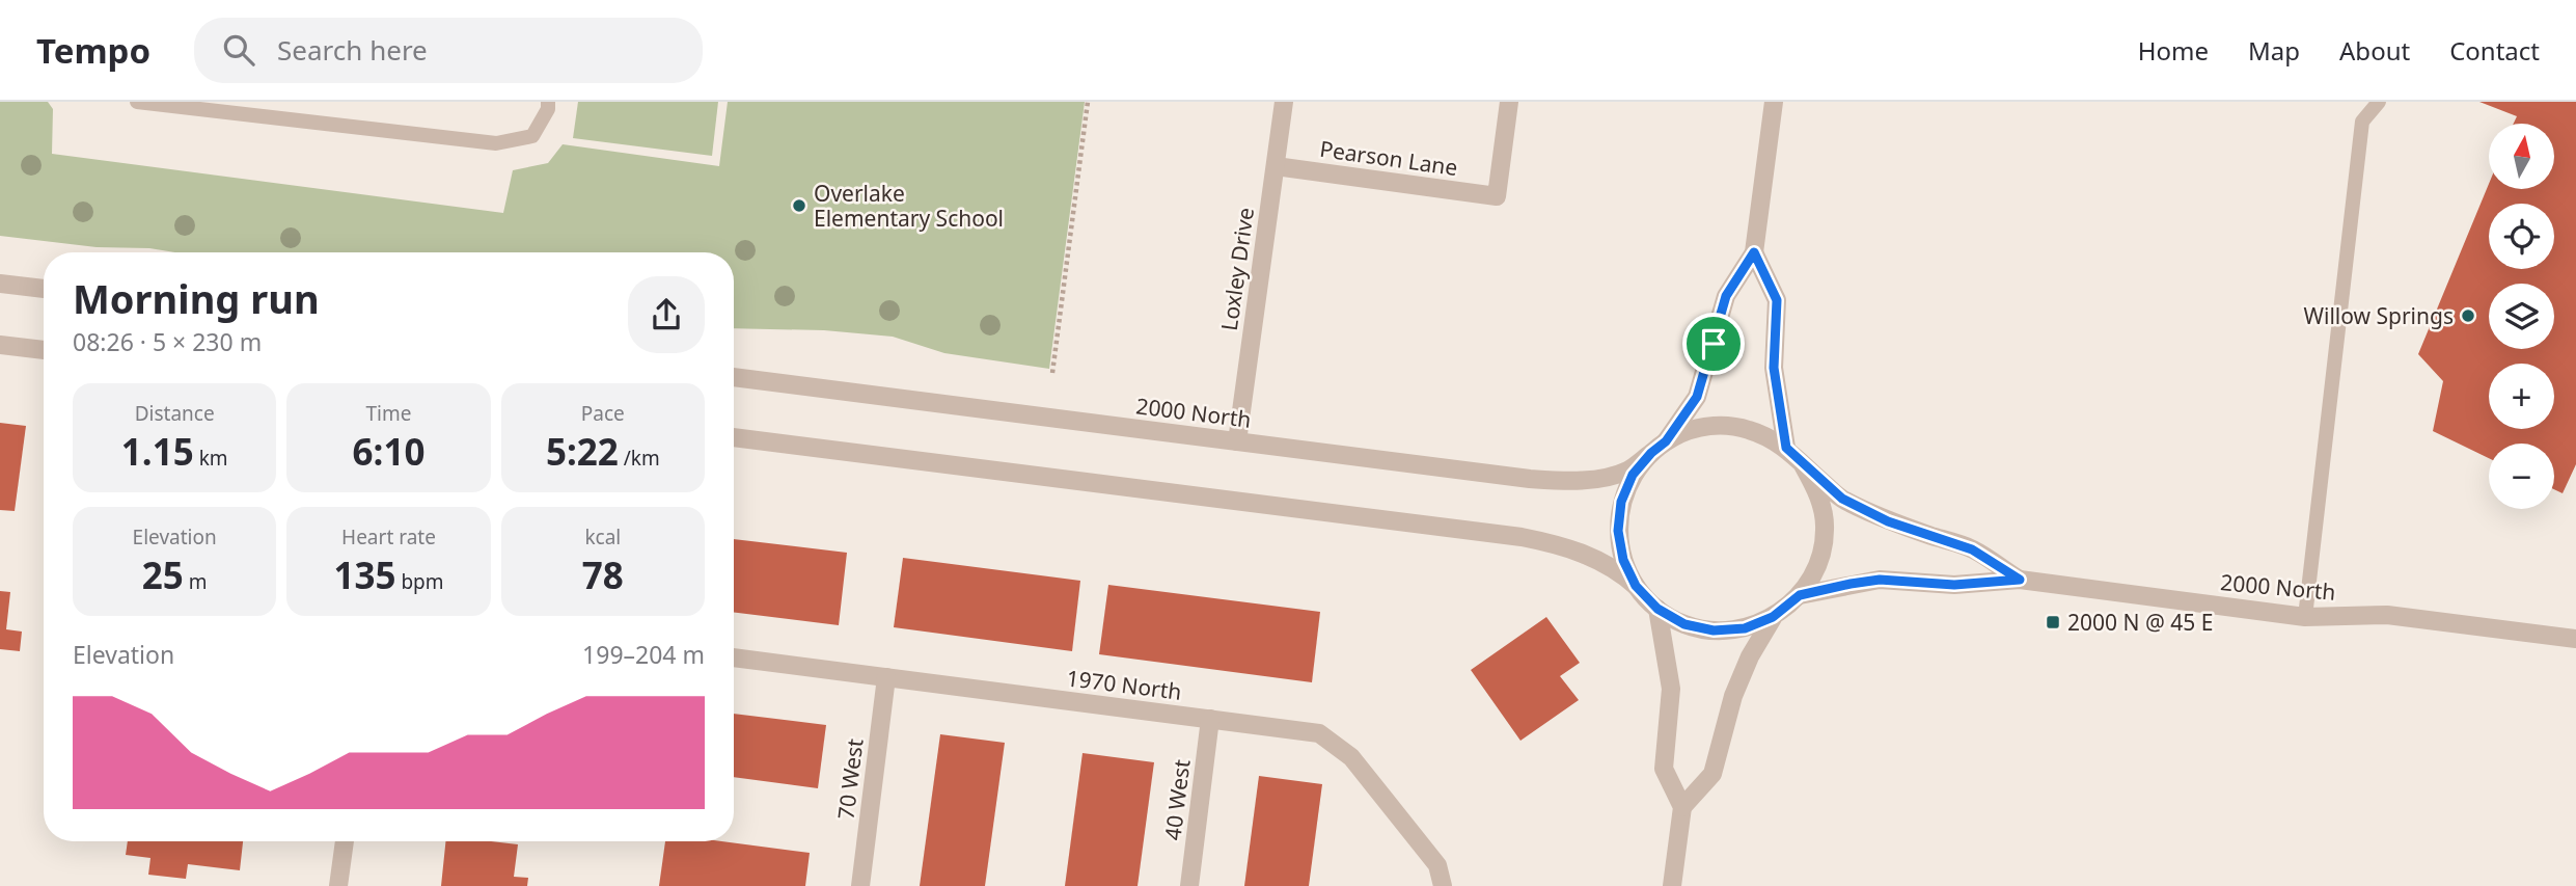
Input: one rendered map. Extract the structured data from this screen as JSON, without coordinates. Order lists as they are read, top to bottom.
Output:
{
  "streets": {
    "street": [
      "Pearson Lane",
      "Loxley Drive",
      "2000 North",
      "1970 North",
      "70 West",
      "40 West"
    ]
  },
  "crossings": [
    ["Pearson Lane", "Loxley Drive"],
    ["Loxley Drive", "2000 North"],
    ["1970 North", "70 West"],
    ["1970 North", "40 West"]
  ],
  "places": {
    "other": ["Overlake Elementary School", "Willow Springs"],
    "transit": ["2000 N @ 45 E"]
  },
  "north": "top",
  "page": {
    "header": "Tempo",
    "search": "Search here",
    "nav": [
      "Home",
      "Map",
      "About",
      "Contact"
    ],
    "map_buttons": ["+", "−"],
    "heading": ["Morning run", "08:26 · 5 × 230 m"],
    "stats": [
      ["Distance", "1.15 km"],
      ["Time", "6:10"],
      ["Pace", "5:22 /km"],
      ["Elevation", "25 m"],
      ["Heart rate", "135 bpm"],
      ["kcal", "78"]
    ],
    "chart": ["Elevation", "199–204 m"]
  }
}
